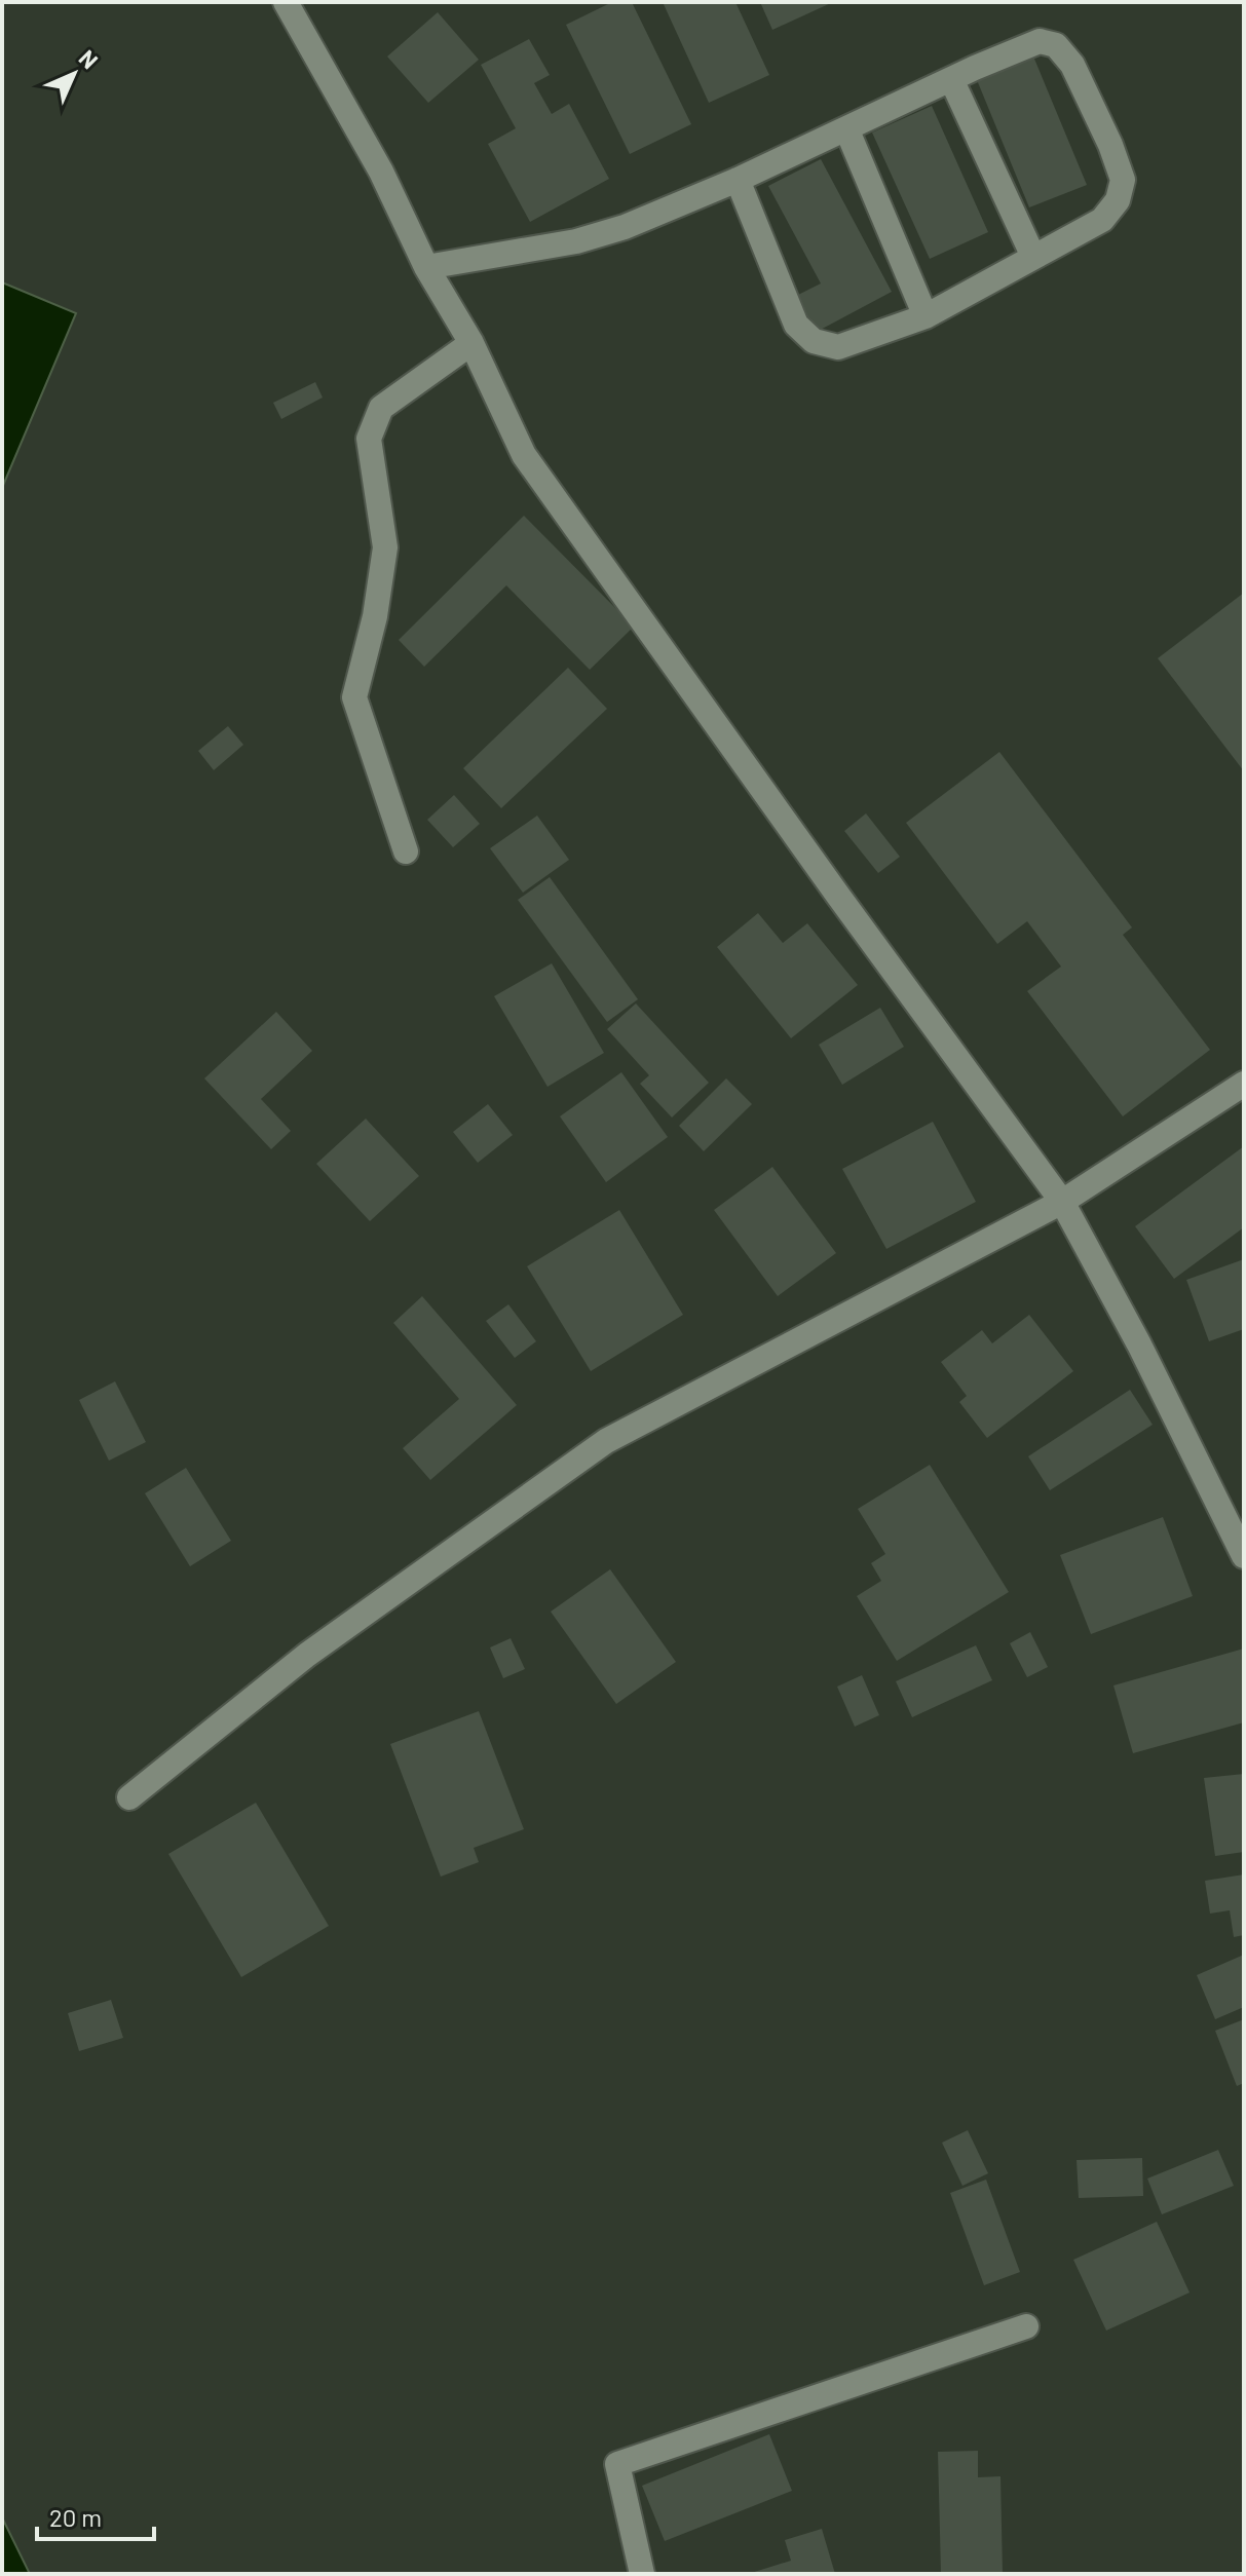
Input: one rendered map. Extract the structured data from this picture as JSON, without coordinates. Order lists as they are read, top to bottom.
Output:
{
  "scale_bar": "20 m",
  "north": "top right"
}
